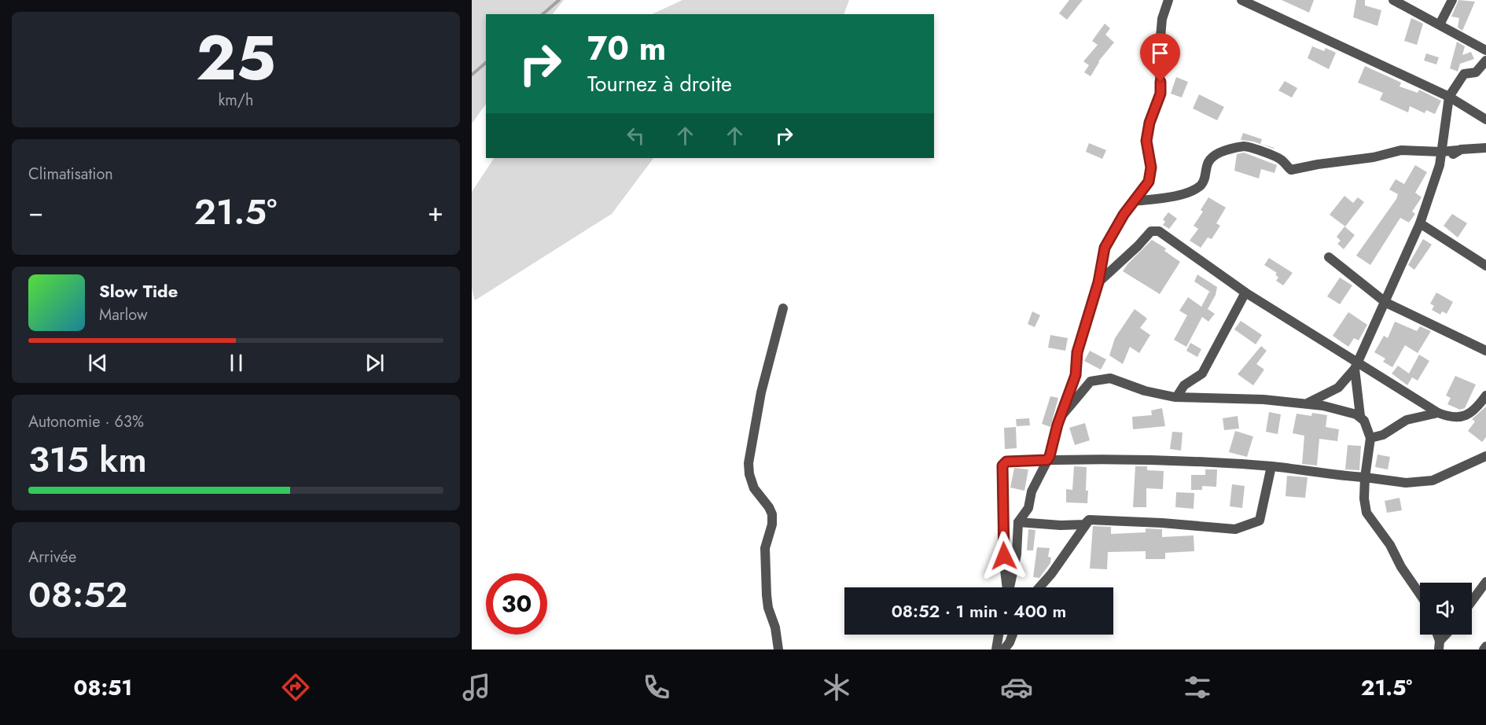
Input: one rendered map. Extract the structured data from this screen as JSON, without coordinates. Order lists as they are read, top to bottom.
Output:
{
  "page": {
    "tile": [
      ["25", "km/h"],
      "Climatisation",
      ["Autonomie · 63%", "315 km"],
      ["Arrivée", "08:52"]
    ],
    "turn": ["70 m", "Tournez à droite"],
    "heat": ["−", "21.5°", "+"],
    "song": ["Slow Tide", "Marlow"],
    "limit": "30",
    "trip": "08:52 · 1 min · 400 m",
    "tabs": ["08:51", "21.5°"]
  }
}
